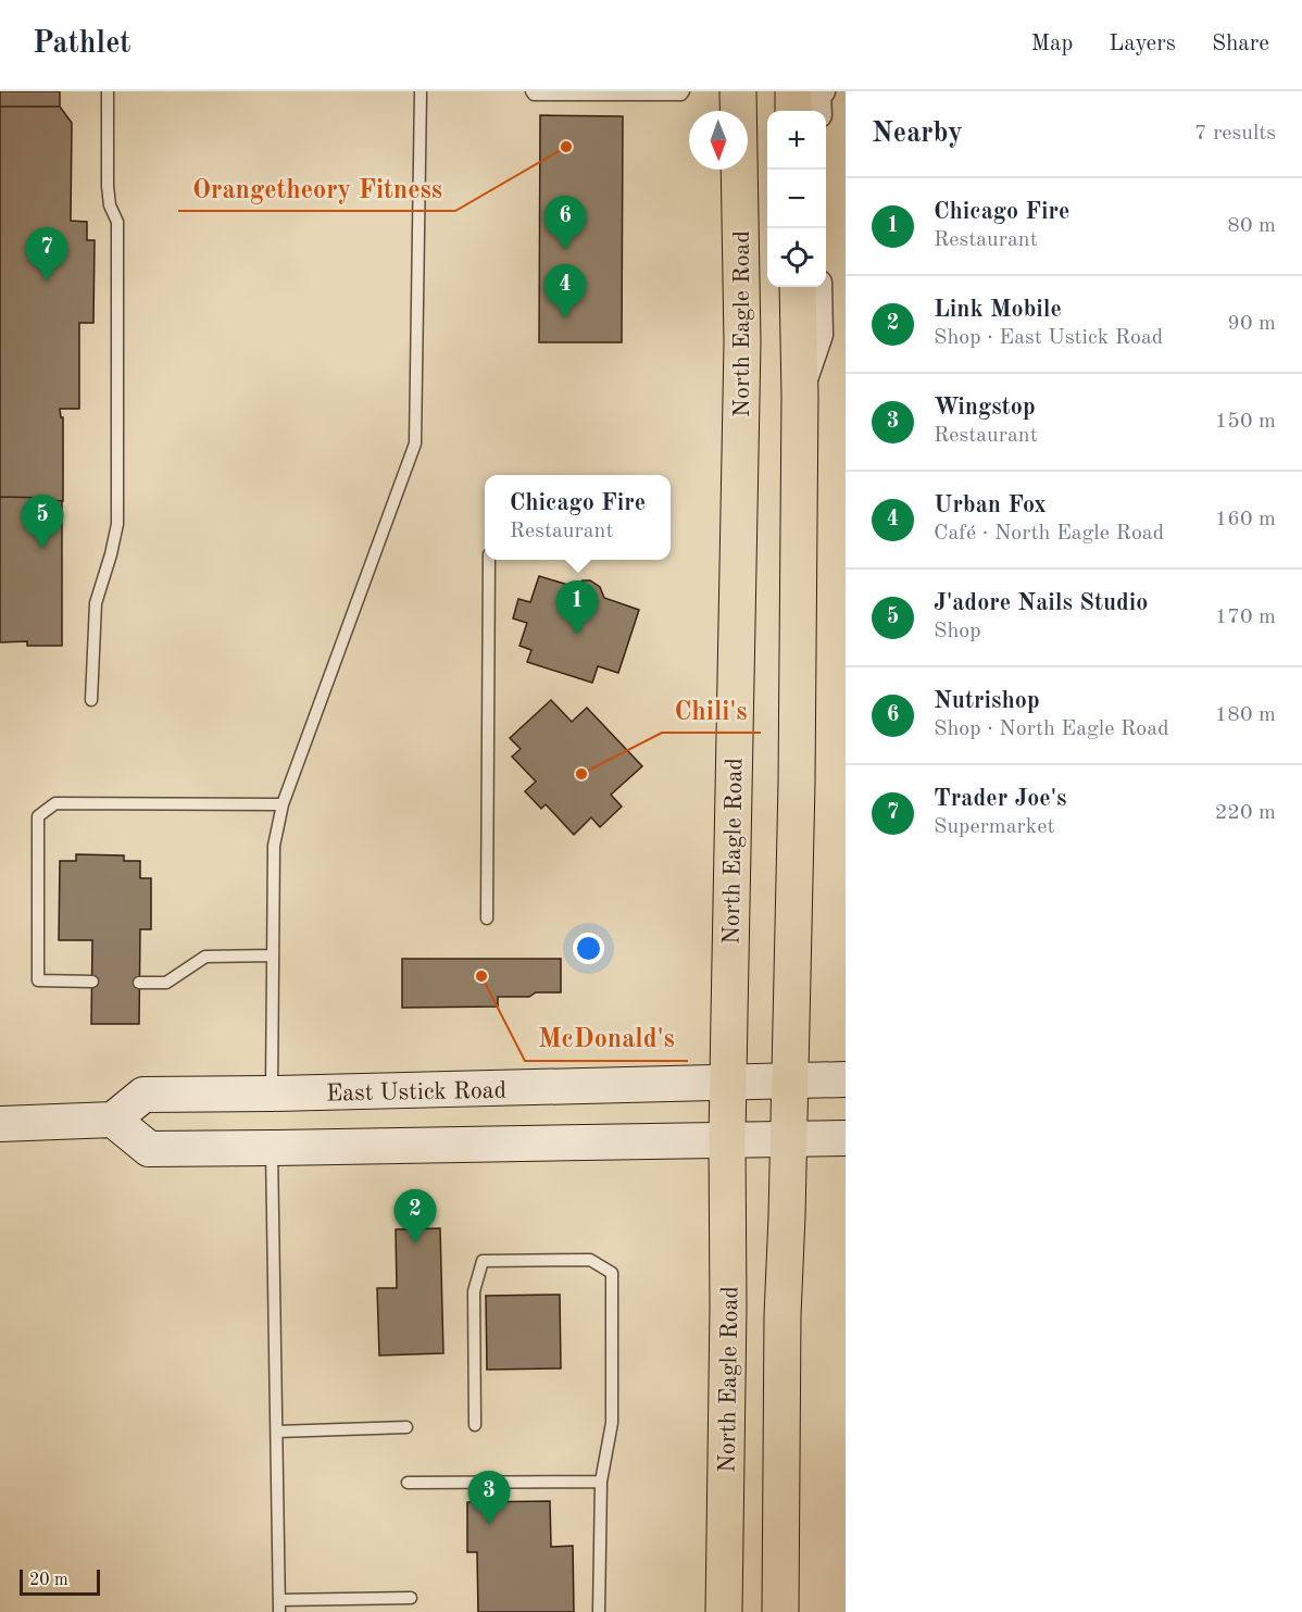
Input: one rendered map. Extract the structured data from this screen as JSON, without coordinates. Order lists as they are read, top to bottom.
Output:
{
  "streets": {
    "highway": ["North Eagle Road"],
    "main road": ["East Ustick Road"]
  },
  "crossings": [
    ["North Eagle Road", "East Ustick Road"]
  ],
  "places": ["Orangetheory Fitness", "Chili's", "McDonald's"],
  "scale_bar": "20 m",
  "north": "bottom",
  "page": {
    "header": "Pathlet",
    "nav": ["Map", "Layers", "Share"],
    "heading": ["Nearby", "7 results"],
    "map_buttons": ["+", "−"],
    "list": [
      {
        "mark": "1",
        "name": "Chicago Fire",
        "note": "Restaurant",
        "value": "80 m"
      },
      {
        "mark": "2",
        "name": "Link Mobile",
        "note": "Shop · East Ustick Road",
        "value": "90 m"
      },
      {
        "mark": "3",
        "name": "Wingstop",
        "note": "Restaurant",
        "value": "150 m"
      },
      {
        "mark": "4",
        "name": "Urban Fox",
        "note": "Café · North Eagle Road",
        "value": "160 m"
      },
      {
        "mark": "5",
        "name": "J'adore Nails Studio",
        "note": "Shop",
        "value": "170 m"
      },
      {
        "mark": "6",
        "name": "Nutrishop",
        "note": "Shop · North Eagle Road",
        "value": "180 m"
      },
      {
        "mark": "7",
        "name": "Trader Joe's",
        "note": "Supermarket",
        "value": "220 m"
      }
    ],
    "pins": [
      "6",
      "7",
      "4",
      "5",
      "1",
      "2",
      "3"
    ],
    "popup": ["Chicago Fire", "Restaurant"],
    "scale": "20 m"
  }
}
